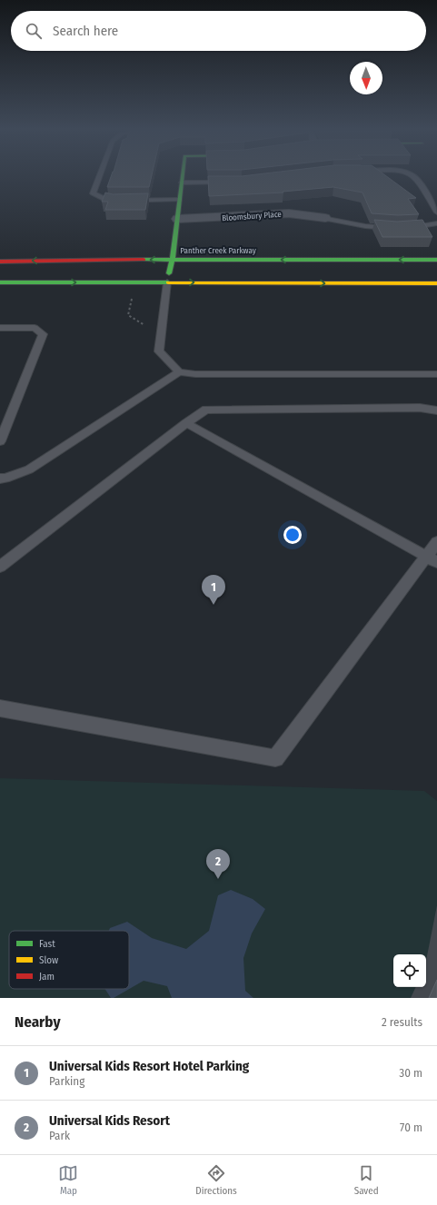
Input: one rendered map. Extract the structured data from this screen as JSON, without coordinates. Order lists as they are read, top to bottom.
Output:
{
  "streets": {
    "main road": ["Panther Creek Parkway"],
    "street": ["Bloomsbury Place"]
  },
  "legend": ["Fast", "Slow", "Jam"],
  "north": "bottom",
  "page": {
    "search": "Search here",
    "pins": ["1", "2"],
    "heading": ["Nearby", "2 results"],
    "list": [
      {
        "mark": "1",
        "name": "Universal Kids Resort Hotel Parking",
        "note": "Parking",
        "value": "30 m"
      },
      {
        "mark": "2",
        "name": "Universal Kids Resort",
        "note": "Park",
        "value": "70 m"
      }
    ],
    "nav": ["Map", "Directions", "Saved"]
  }
}
